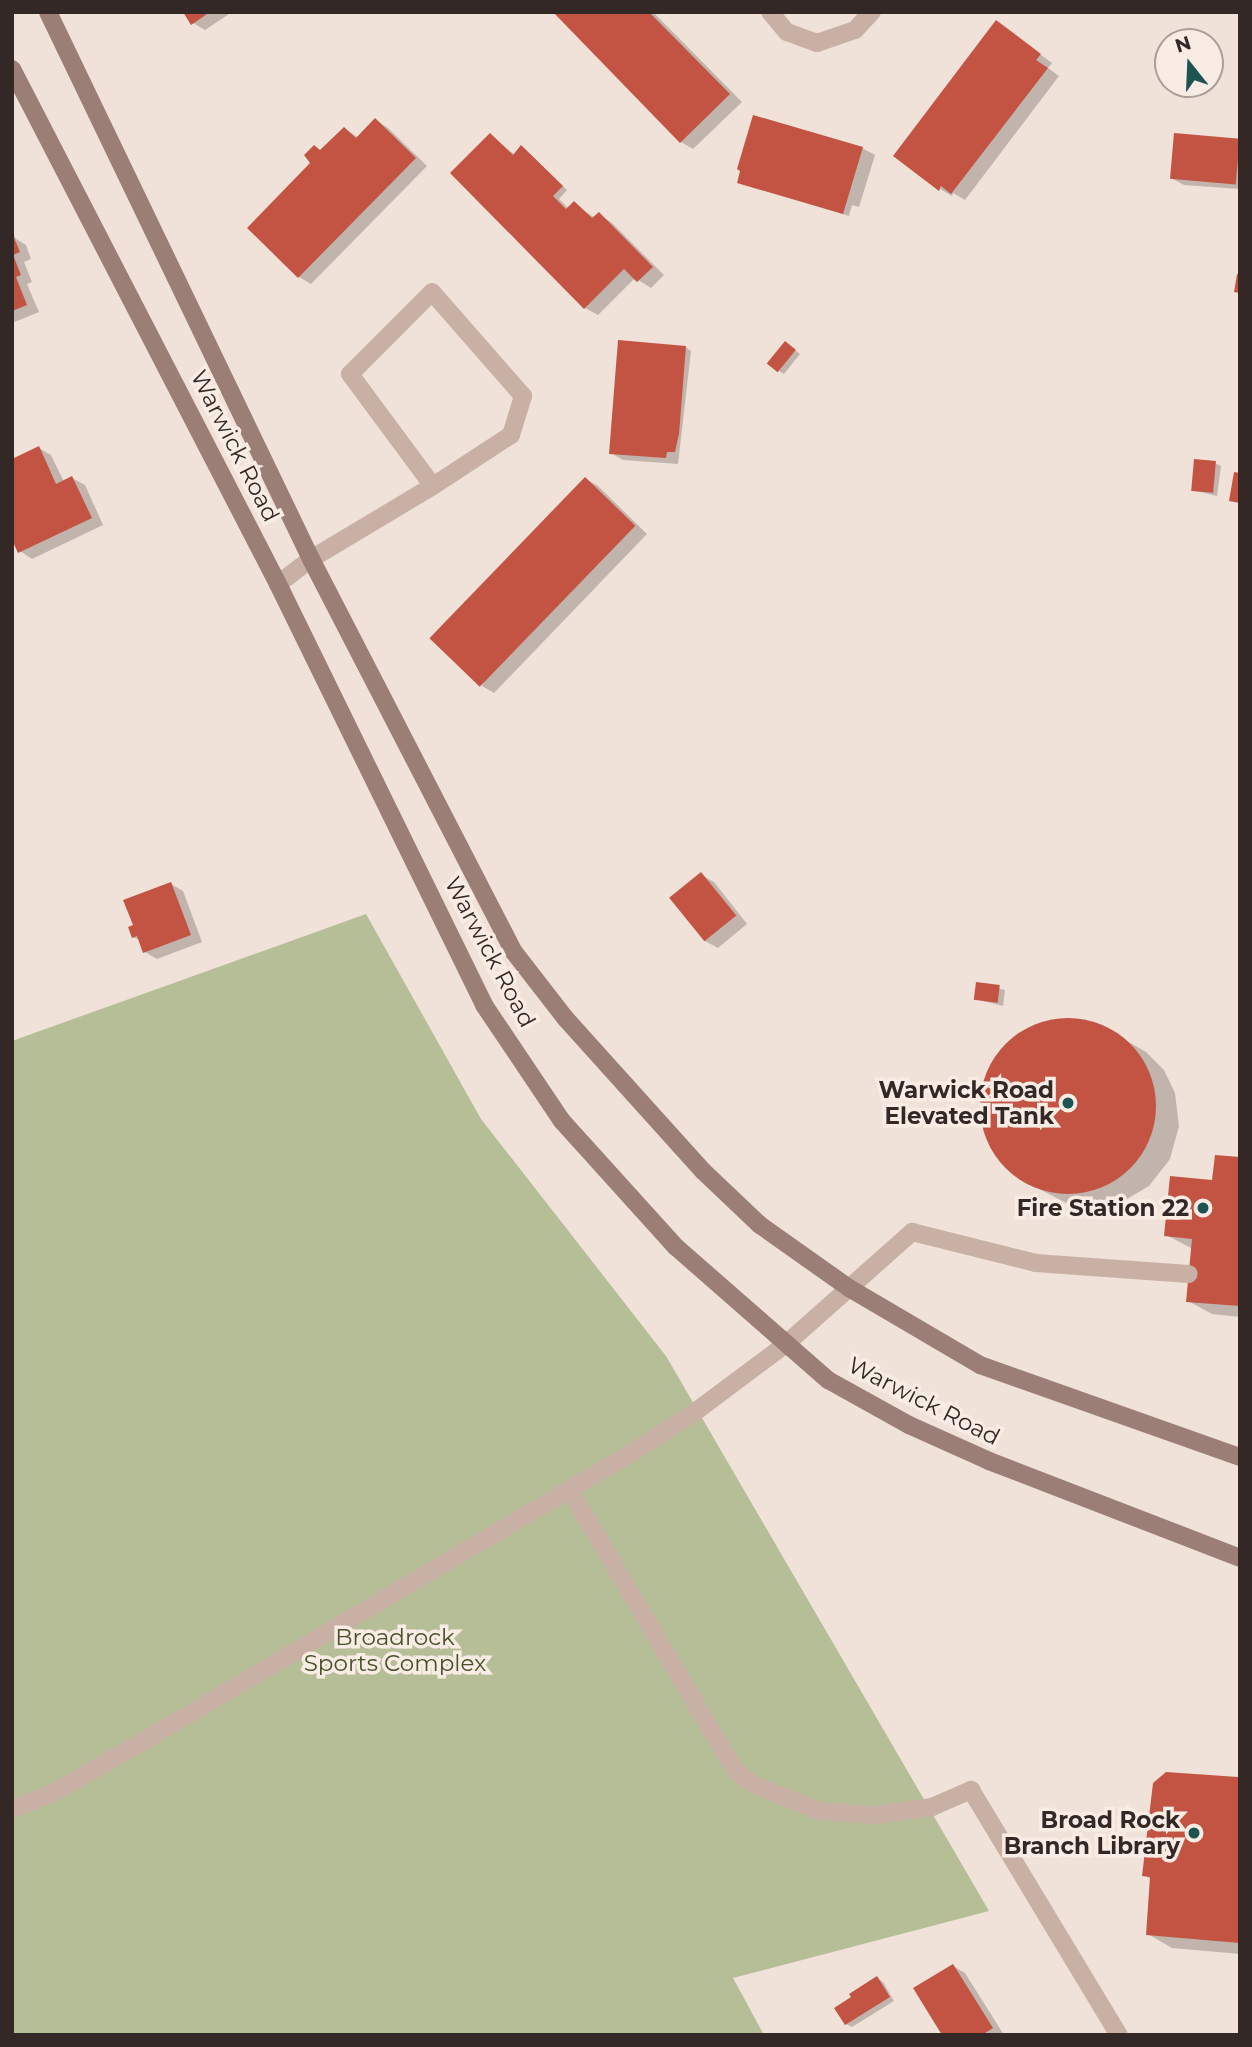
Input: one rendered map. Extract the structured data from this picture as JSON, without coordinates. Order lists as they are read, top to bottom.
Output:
{
  "streets": {
    "main road": ["Warwick Road"]
  },
  "parks": ["Broadrock Sports Complex"],
  "places": ["Warwick Road Elevated Tank", "Fire Station 22", "Broad Rock Branch Library"],
  "north": "top"
}
